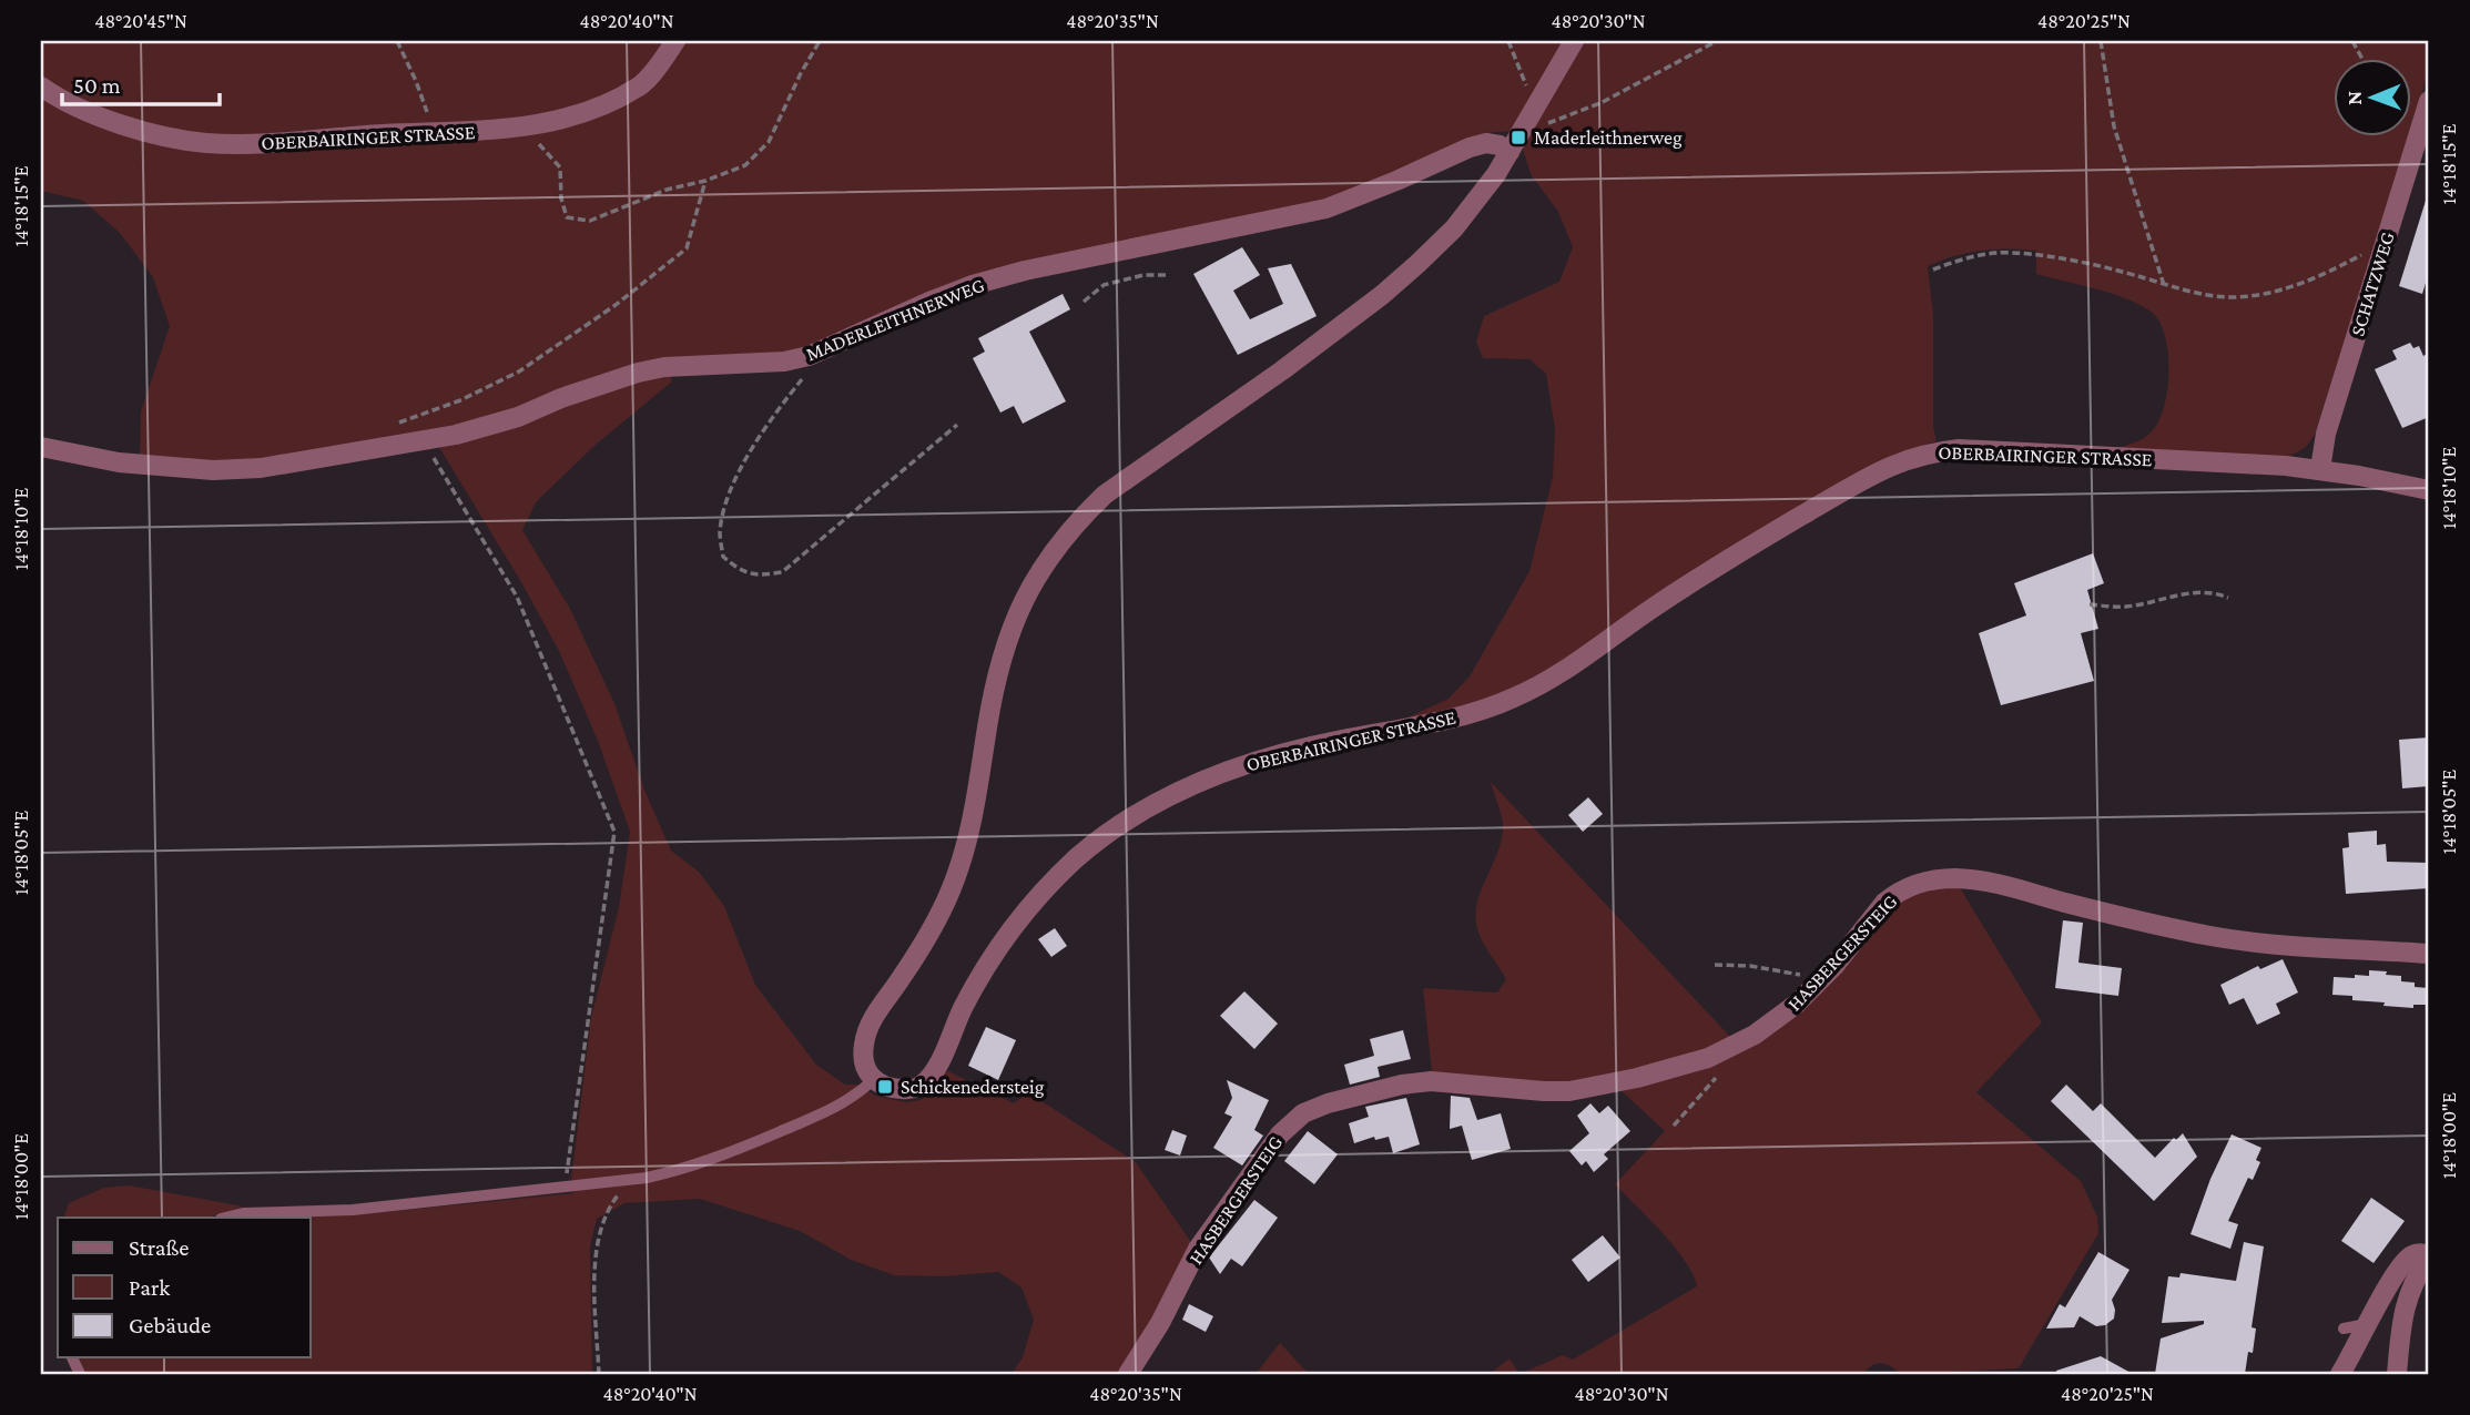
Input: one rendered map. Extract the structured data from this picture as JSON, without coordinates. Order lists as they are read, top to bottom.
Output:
{
  "streets": {
    "street": [
      "OBERBAIRINGER STRASSE",
      "SCHATZWEG",
      "MADERLEITHNERWEG",
      "HASBERGERSTEIG"
    ]
  },
  "crossings": [
    ["OBERBAIRINGER STRASSE", "SCHATZWEG"]
  ],
  "places": {
    "transit": ["Maderleithnerweg", "Schickenedersteig"]
  },
  "legend": ["Straße", "Park", "Gebäude"],
  "scale_bar": "50 m",
  "north": "left",
  "coordinates": [
    "48°20'45\"N",
    "48°20'40\"N",
    "48°20'35\"N",
    "48°20'30\"N",
    "48°20'25\"N",
    "14°18'15\"E",
    "14°18'10\"E",
    "14°18'05\"E",
    "14°18'00\"E"
  ]
}
